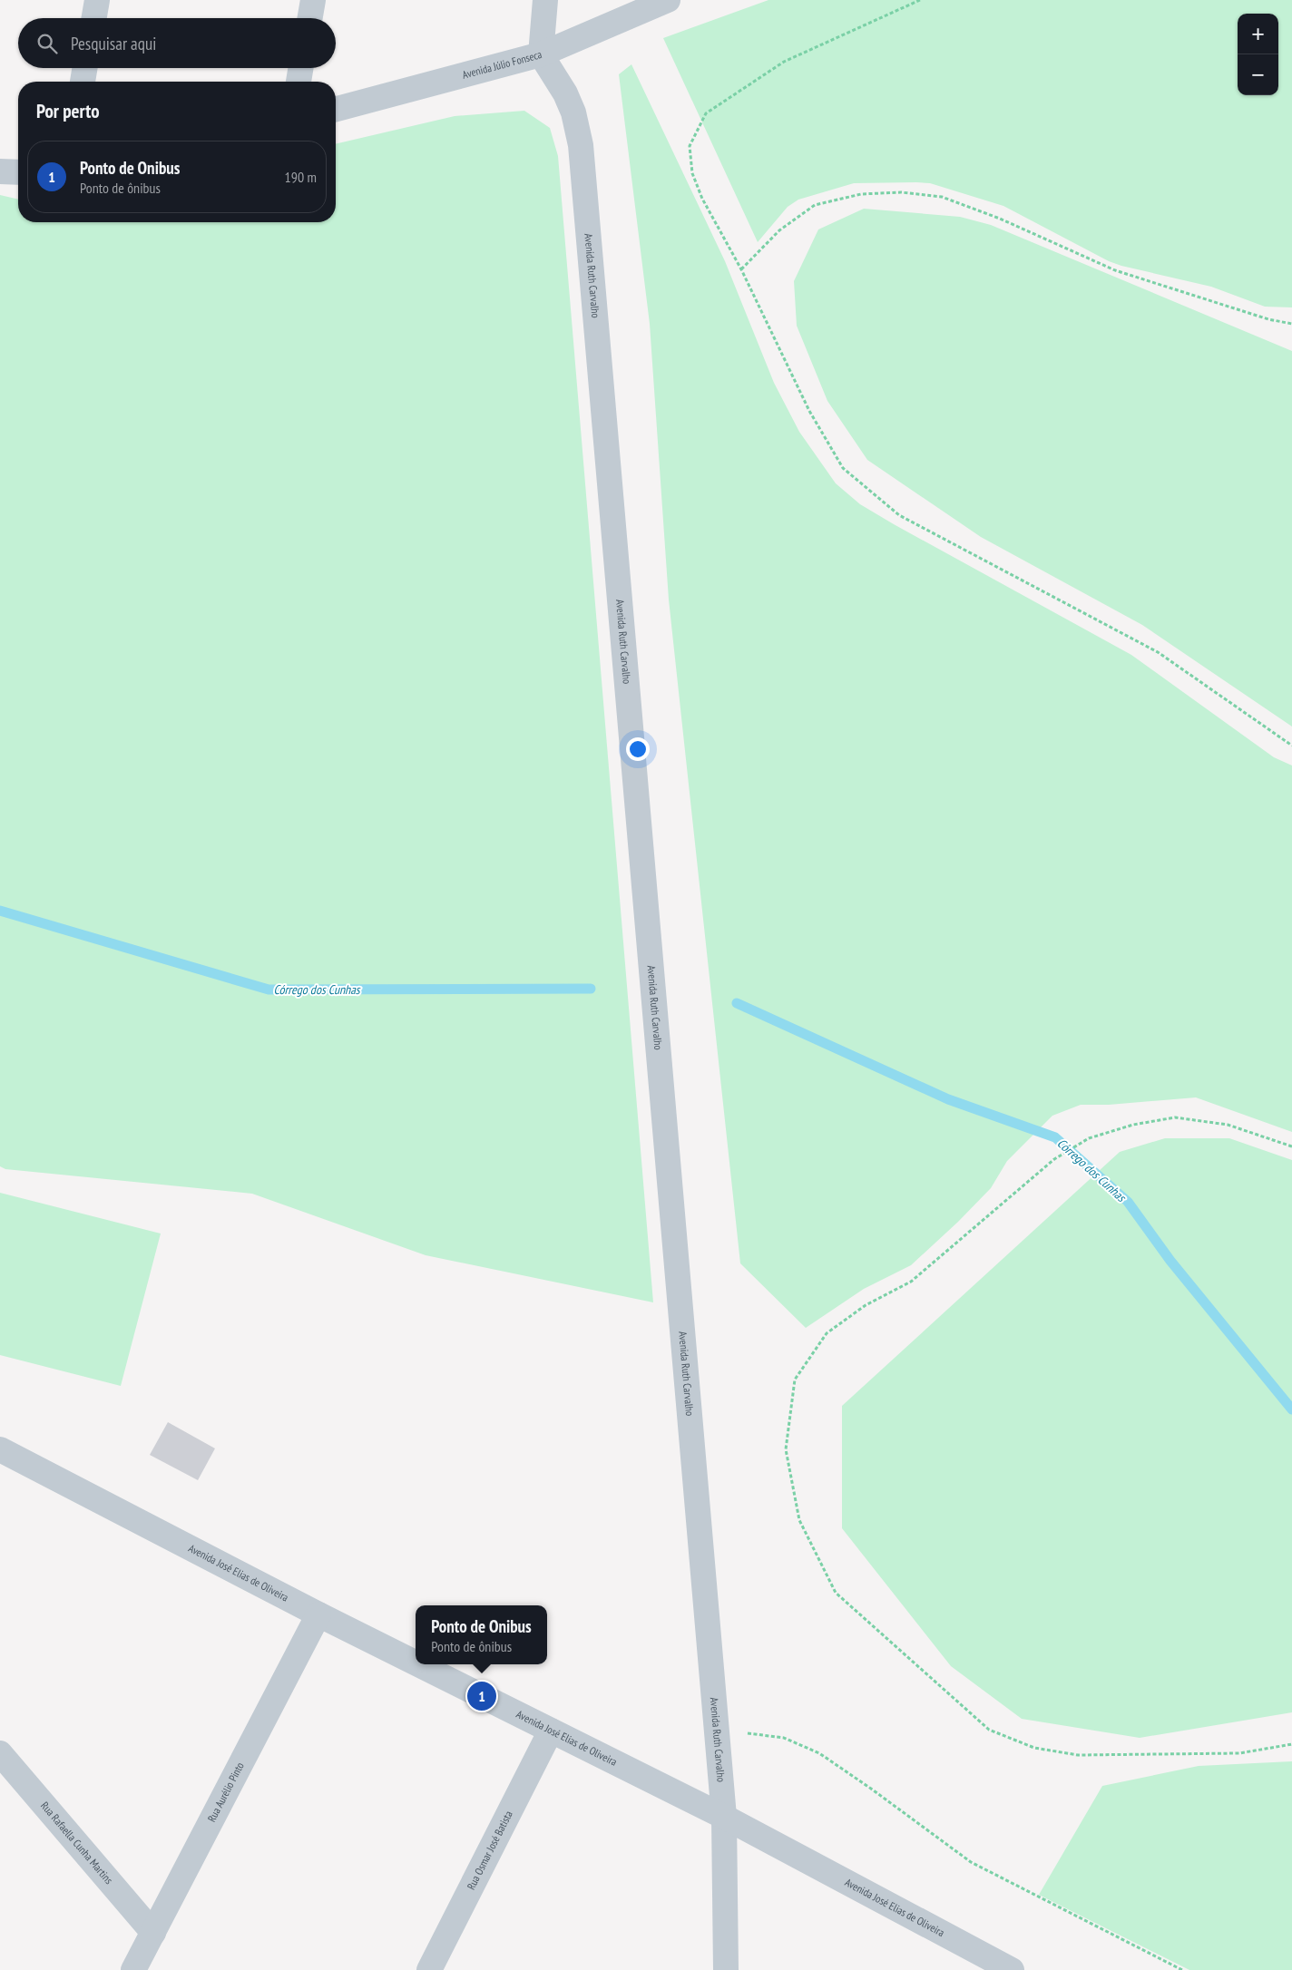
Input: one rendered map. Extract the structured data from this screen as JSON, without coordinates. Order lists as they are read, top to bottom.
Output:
{
  "streets": {
    "street": [
      "Avenida Júlio Fonseca",
      "Avenida Ruth Carvalho",
      "Avenida José Elias de Oliveira",
      "Rua Aurélio Pinto",
      "Rua Rafaella Cunha Martins",
      "Rua Osmar José Batista"
    ]
  },
  "crossings": [
    ["Avenida Júlio Fonseca", "Avenida Ruth Carvalho"],
    ["Avenida Ruth Carvalho", "Avenida José Elias de Oliveira"],
    ["Avenida José Elias de Oliveira", "Rua Aurélio Pinto"],
    ["Avenida José Elias de Oliveira", "Rua Osmar José Batista"],
    ["Rua Aurélio Pinto", "Rua Rafaella Cunha Martins"]
  ],
  "water": ["Córrego dos Cunhas"],
  "page": {
    "map_buttons": ["+", "−"],
    "search": "Pesquisar aqui",
    "heading": "Por perto",
    "list": [
      {
        "mark": "1",
        "name": "Ponto de Onibus",
        "note": "Ponto de ônibus",
        "value": "190 m"
      }
    ],
    "popup": ["Ponto de Onibus", "Ponto de ônibus"],
    "pins": "1"
  }
}
